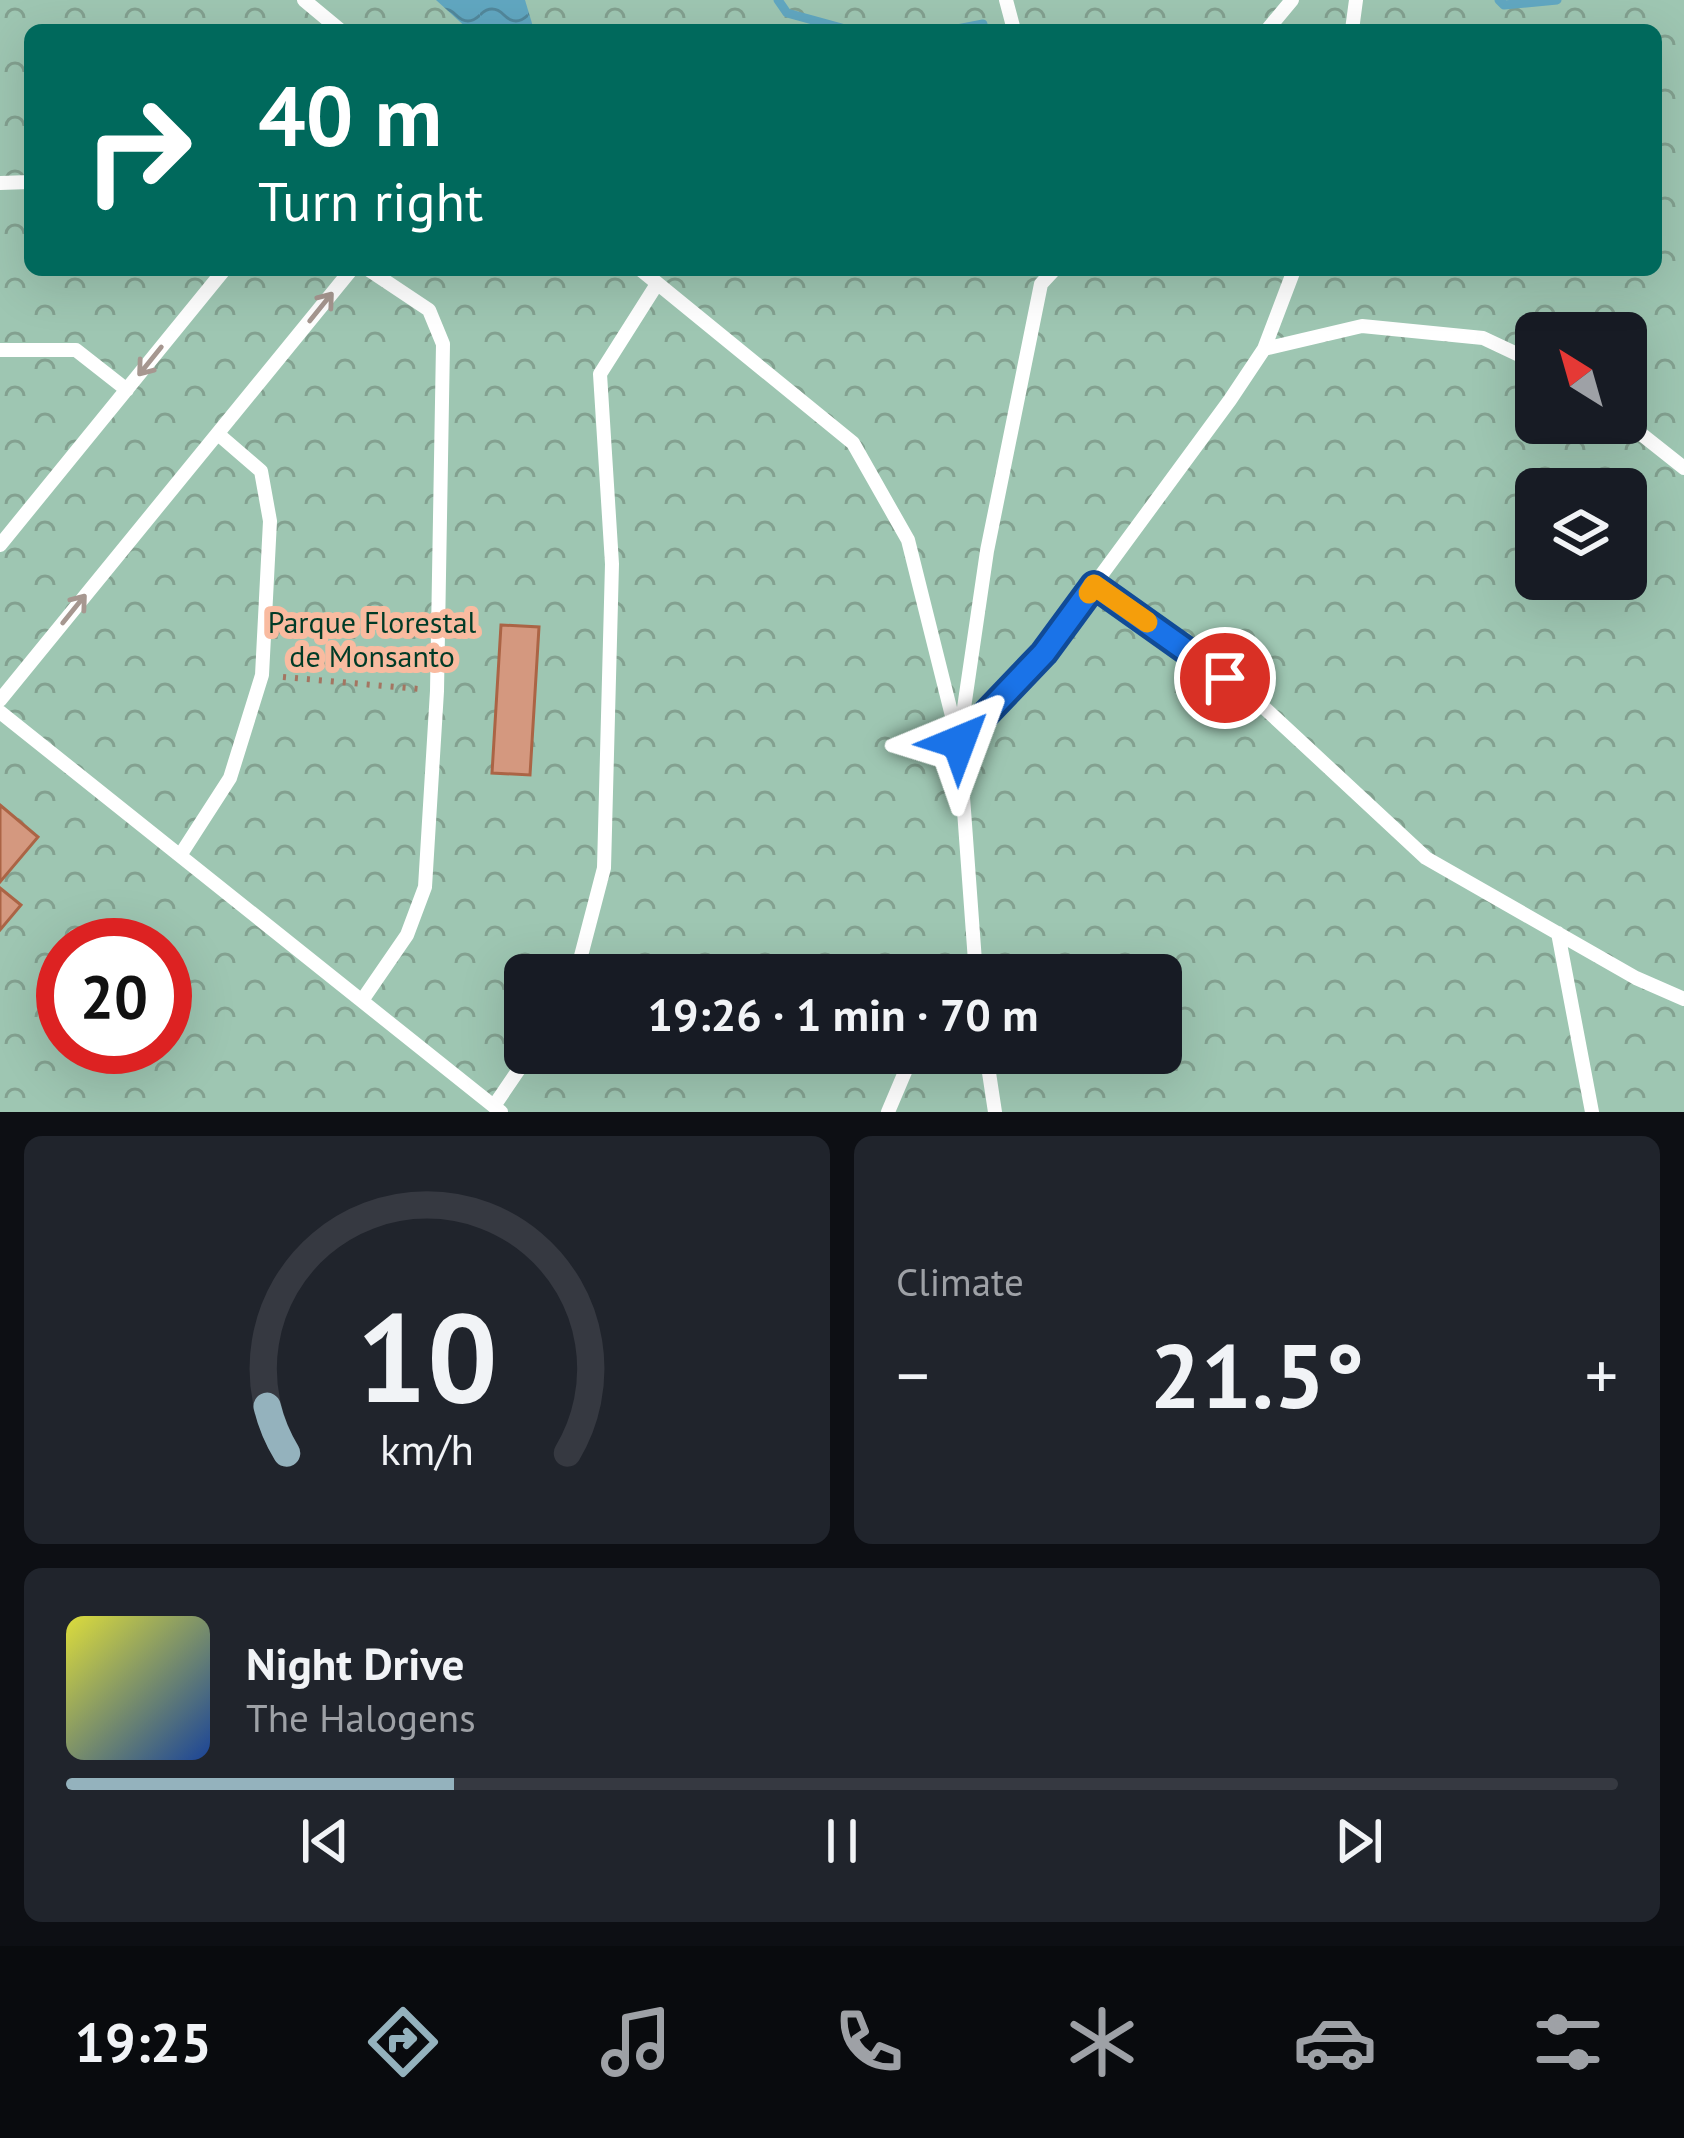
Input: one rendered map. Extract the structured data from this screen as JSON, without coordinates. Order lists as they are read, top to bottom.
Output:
{
  "parks": ["Parque Florestal de Monsanto"],
  "north": "top left",
  "page": {
    "turn": ["40 m", "Turn right"],
    "limit": "20",
    "trip": "19:26 · 1 min · 70 m",
    "tile": "Climate",
    "heat": ["−", "21.5°", "+"],
    "song": ["Night Drive", "The Halogens"],
    "tabs": "19:25",
    "gauge": ["10", "km/h"]
  }
}
